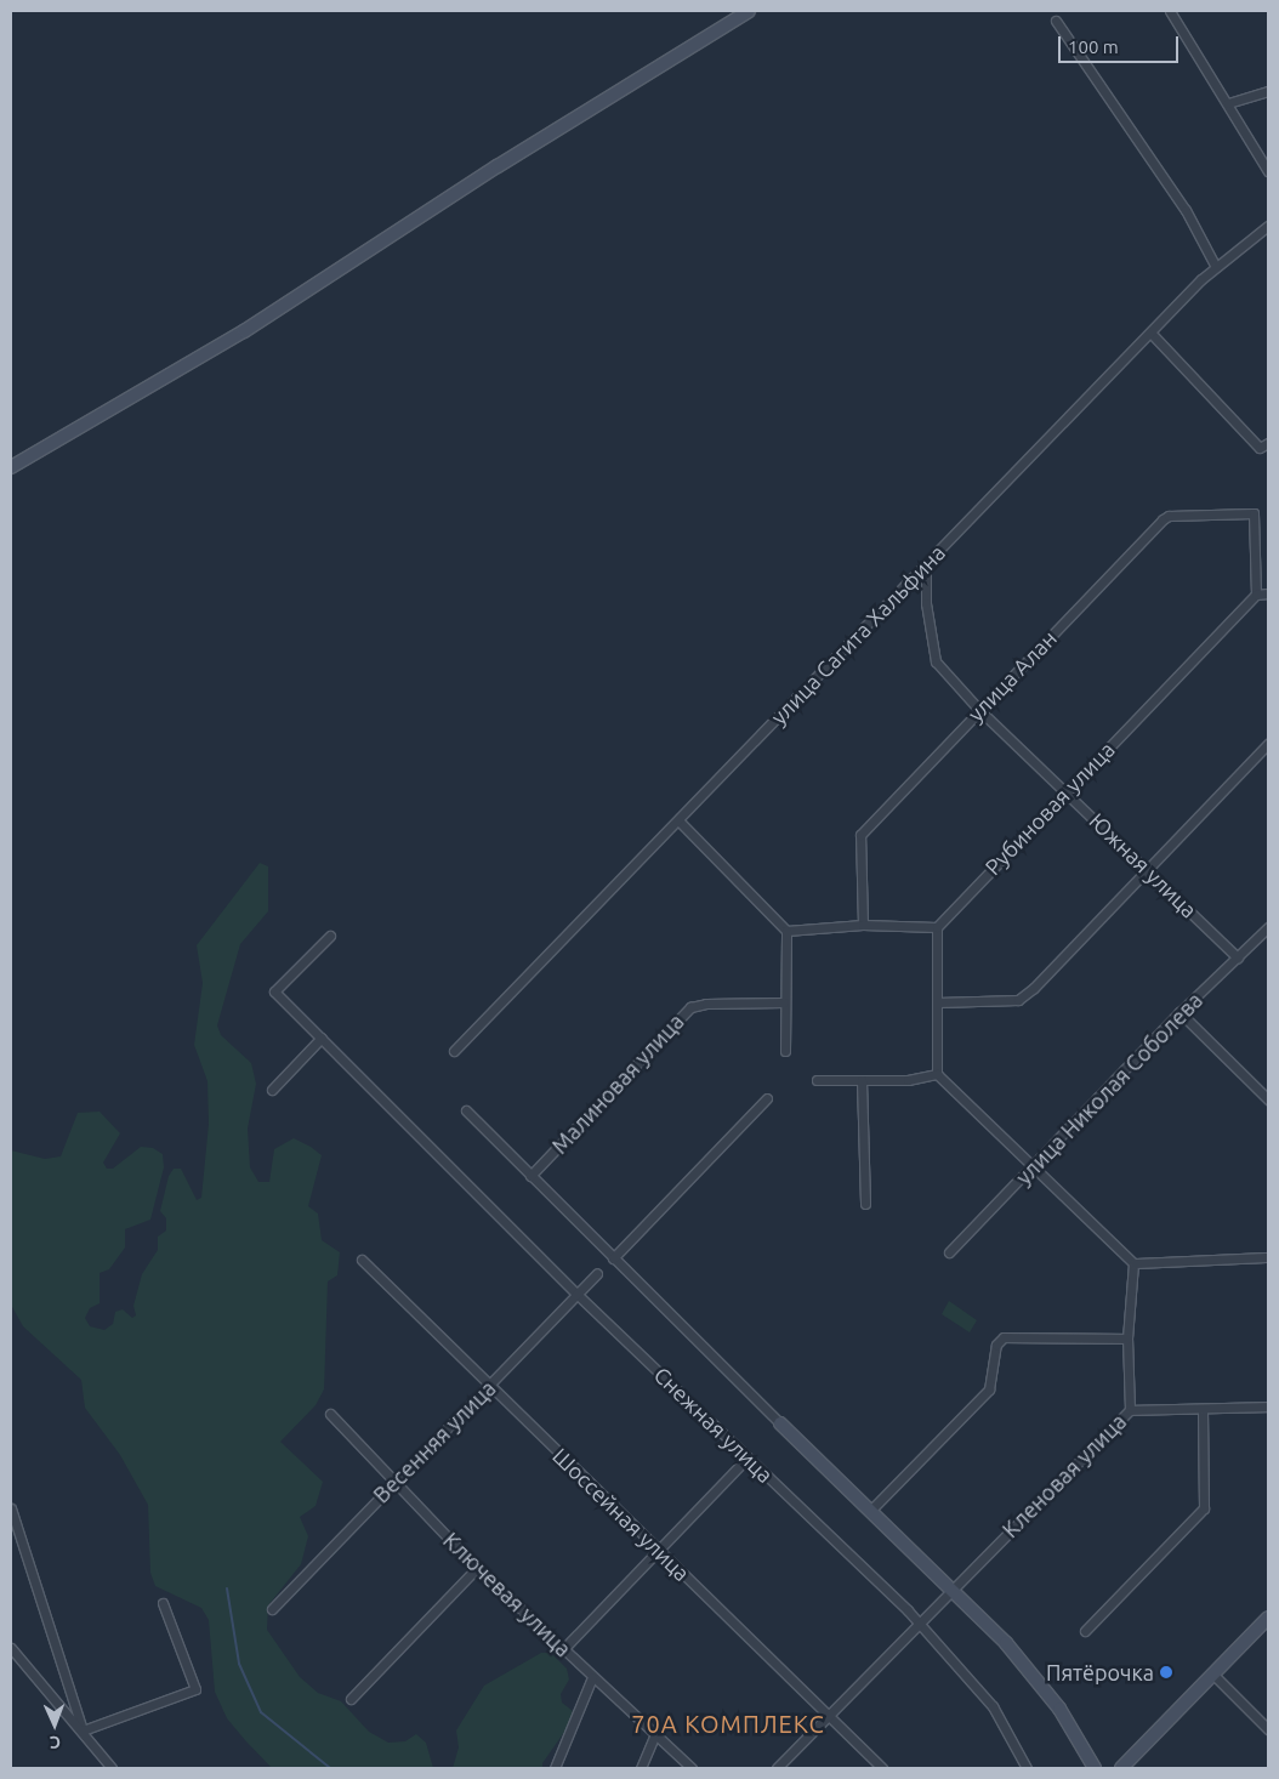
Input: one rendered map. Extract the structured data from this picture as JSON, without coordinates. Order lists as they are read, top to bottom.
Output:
{
  "streets": {
    "street": [
      "улица Сагита Хальфина",
      "улица Алан",
      "Рубиновая улица",
      "Южная улица",
      "Малиновая улица",
      "улица Николая Соболева",
      "Снежная улица",
      "Весенняя улица",
      "Кленовая улица",
      "Шоссейная улица",
      "Ключевая улица"
    ]
  },
  "crossings": [
    ["улица Сагита Хальфина", "Южная улица"],
    ["улица Алан", "Рубиновая улица"],
    ["улица Алан", "Южная улица"],
    ["Рубиновая улица", "Южная улица"],
    ["Южная улица", "улица Николая Соболева"],
    ["Снежная улица", "Весенняя улица"],
    ["Снежная улица", "Кленовая улица"],
    ["Весенняя улица", "Шоссейная улица"],
    ["Весенняя улица", "Ключевая улица"],
    ["Кленовая улица", "Шоссейная улица"]
  ],
  "districts": ["70А КОМПЛЕКС"],
  "places": ["Пятёрочка"],
  "scale_bar": "100 m",
  "north": "bottom"
}
